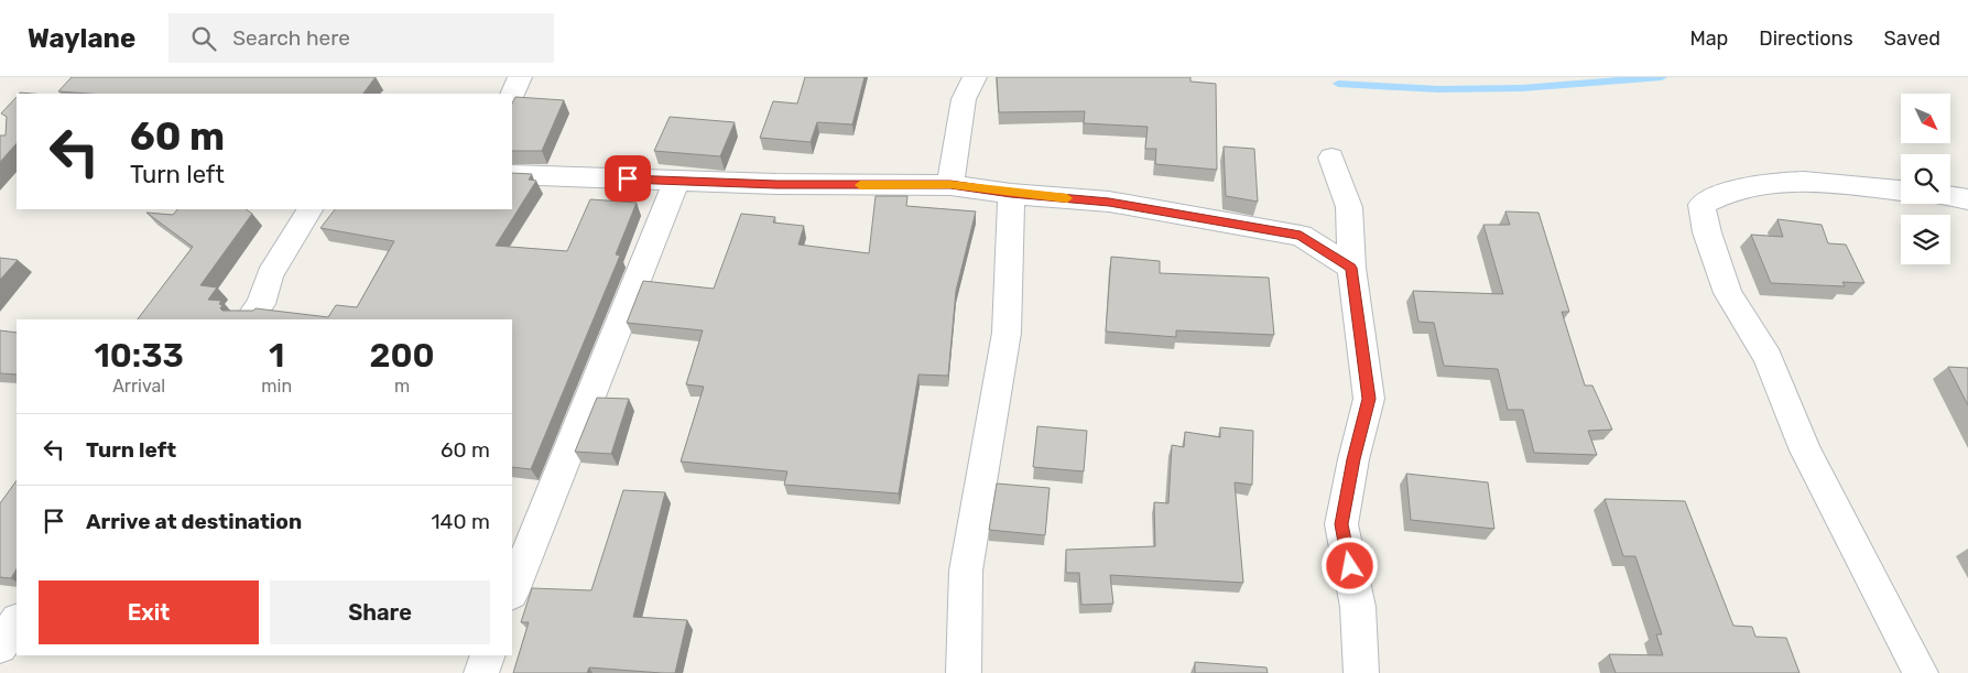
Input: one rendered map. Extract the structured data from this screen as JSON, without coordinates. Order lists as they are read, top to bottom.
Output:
{
  "north": "bottom right",
  "page": {
    "header": "Waylane",
    "search": "Search here",
    "nav": ["Map", "Directions", "Saved"],
    "turn": ["60 m", "Turn left"],
    "eta": [
      "10:33",
      "Arrival",
      "1",
      "min",
      "200",
      "m"
    ],
    "list": [
      {
        "name": "Turn left",
        "value": "60 m"
      },
      {
        "name": "Arrive at destination",
        "value": "140 m"
      }
    ],
    "buttons": ["Exit", "Share"]
  }
}
